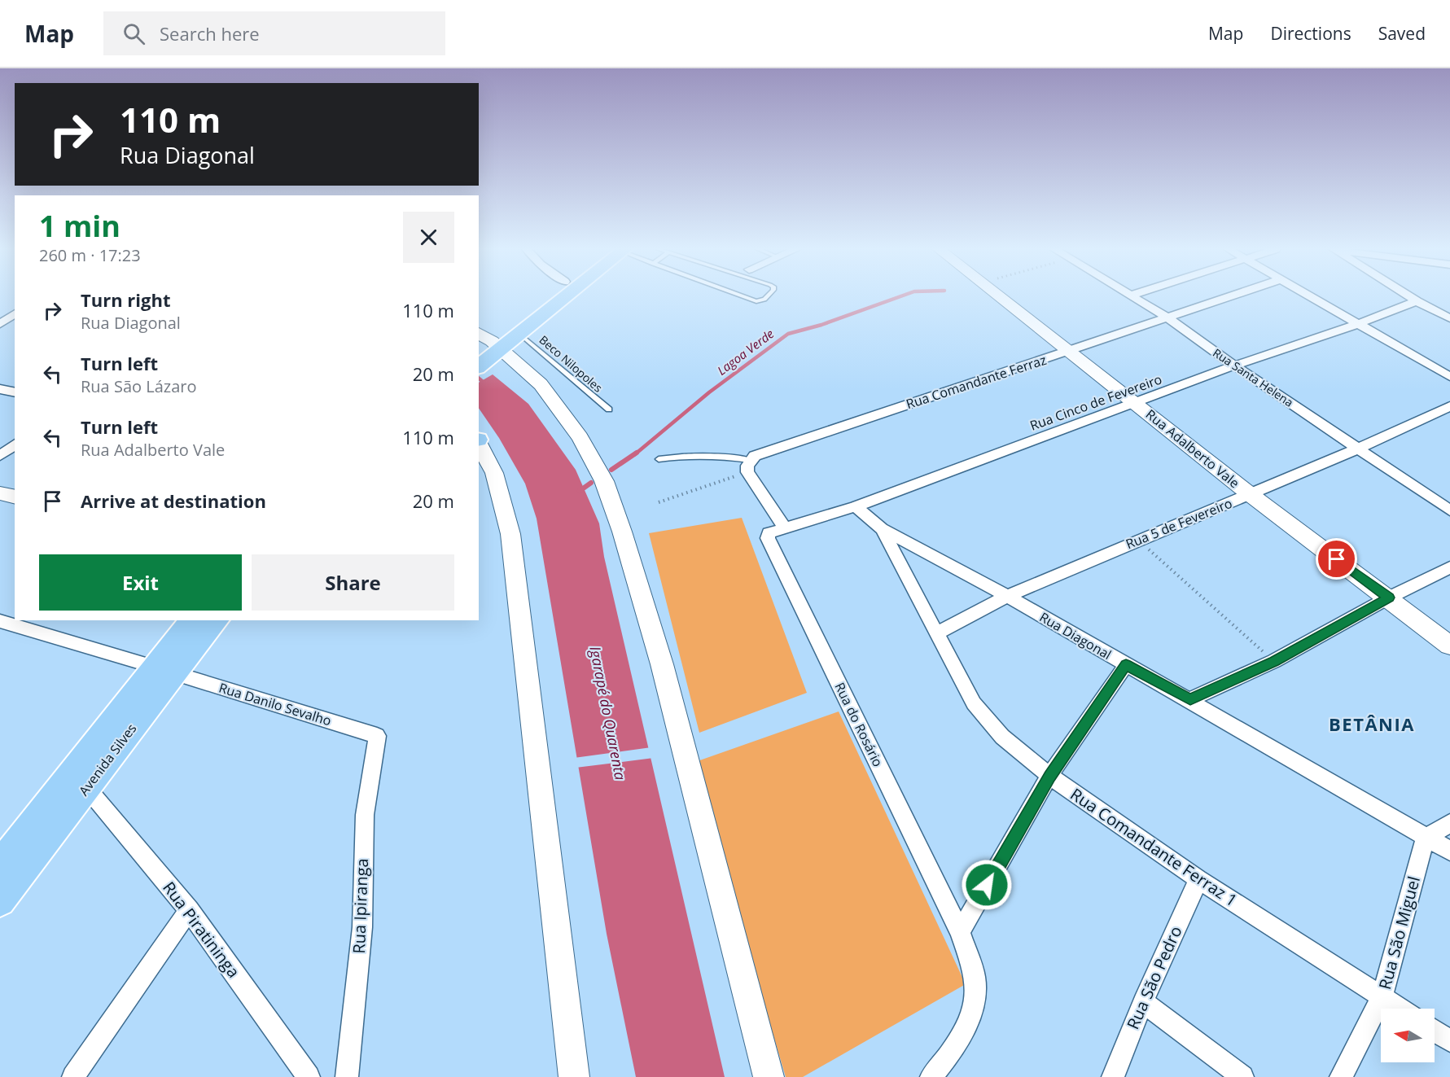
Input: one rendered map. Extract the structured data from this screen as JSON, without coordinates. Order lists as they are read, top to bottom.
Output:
{
  "streets": {
    "main road": ["Avenida Silves"],
    "street": [
      "Rua Santa Helena",
      "Rua Comandante Ferraz",
      "Rua Cinco de Fevereiro",
      "Rua Adalberto Vale",
      "Rua 5 de Fevereiro",
      "Rua Diagonal",
      "Rua Danilo Sevalho",
      "Rua do Rosário",
      "Rua Comandante Ferraz 1",
      "Rua Ipiranga",
      "Rua Piratininga",
      "Rua São Miguel",
      "Rua São Pedro"
    ],
    "lane": ["Beco Nilopoles"]
  },
  "crossings": [
    ["Rua Santa Helena", "Rua Comandante Ferraz"],
    ["Rua Santa Helena", "Rua Cinco de Fevereiro"],
    ["Rua Santa Helena", "Rua 5 de Fevereiro"],
    ["Rua Comandante Ferraz", "Rua Adalberto Vale"],
    ["Rua Cinco de Fevereiro", "Rua Adalberto Vale"],
    ["Rua Cinco de Fevereiro", "Rua Diagonal"],
    ["Rua Cinco de Fevereiro", "Rua do Rosário"],
    ["Rua Adalberto Vale", "Rua 5 de Fevereiro"],
    ["Rua 5 de Fevereiro", "Rua Diagonal"],
    ["Rua 5 de Fevereiro", "Rua Comandante Ferraz 1"],
    ["Rua Diagonal", "Rua Comandante Ferraz 1"],
    ["Rua Diagonal", "Rua São Miguel"],
    ["Rua Danilo Sevalho", "Avenida Silves"],
    ["Rua Danilo Sevalho", "Rua Ipiranga"],
    ["Avenida Silves", "Rua Piratininga"],
    ["Rua Comandante Ferraz 1", "Rua São Miguel"],
    ["Rua Comandante Ferraz 1", "Rua São Pedro"]
  ],
  "districts": ["BETÂNIA"],
  "water": ["Lagoa Verde", "Igarapé do Quarenta"],
  "north": "left",
  "page": {
    "header": "Map",
    "search": "Search here",
    "nav": ["Map", "Directions", "Saved"],
    "turn": ["110 m", "Rua Diagonal"],
    "heading": ["1 min", "260 m · 17:23"],
    "list": [
      {
        "name": "Turn right",
        "note": "Rua Diagonal",
        "value": "110 m"
      },
      {
        "name": "Turn left",
        "note": "Rua São Lázaro",
        "value": "20 m"
      },
      {
        "name": "Turn left",
        "note": "Rua Adalberto Vale",
        "value": "110 m"
      },
      {
        "name": "Arrive at destination",
        "value": "20 m"
      }
    ],
    "buttons": ["Exit", "Share"]
  }
}
